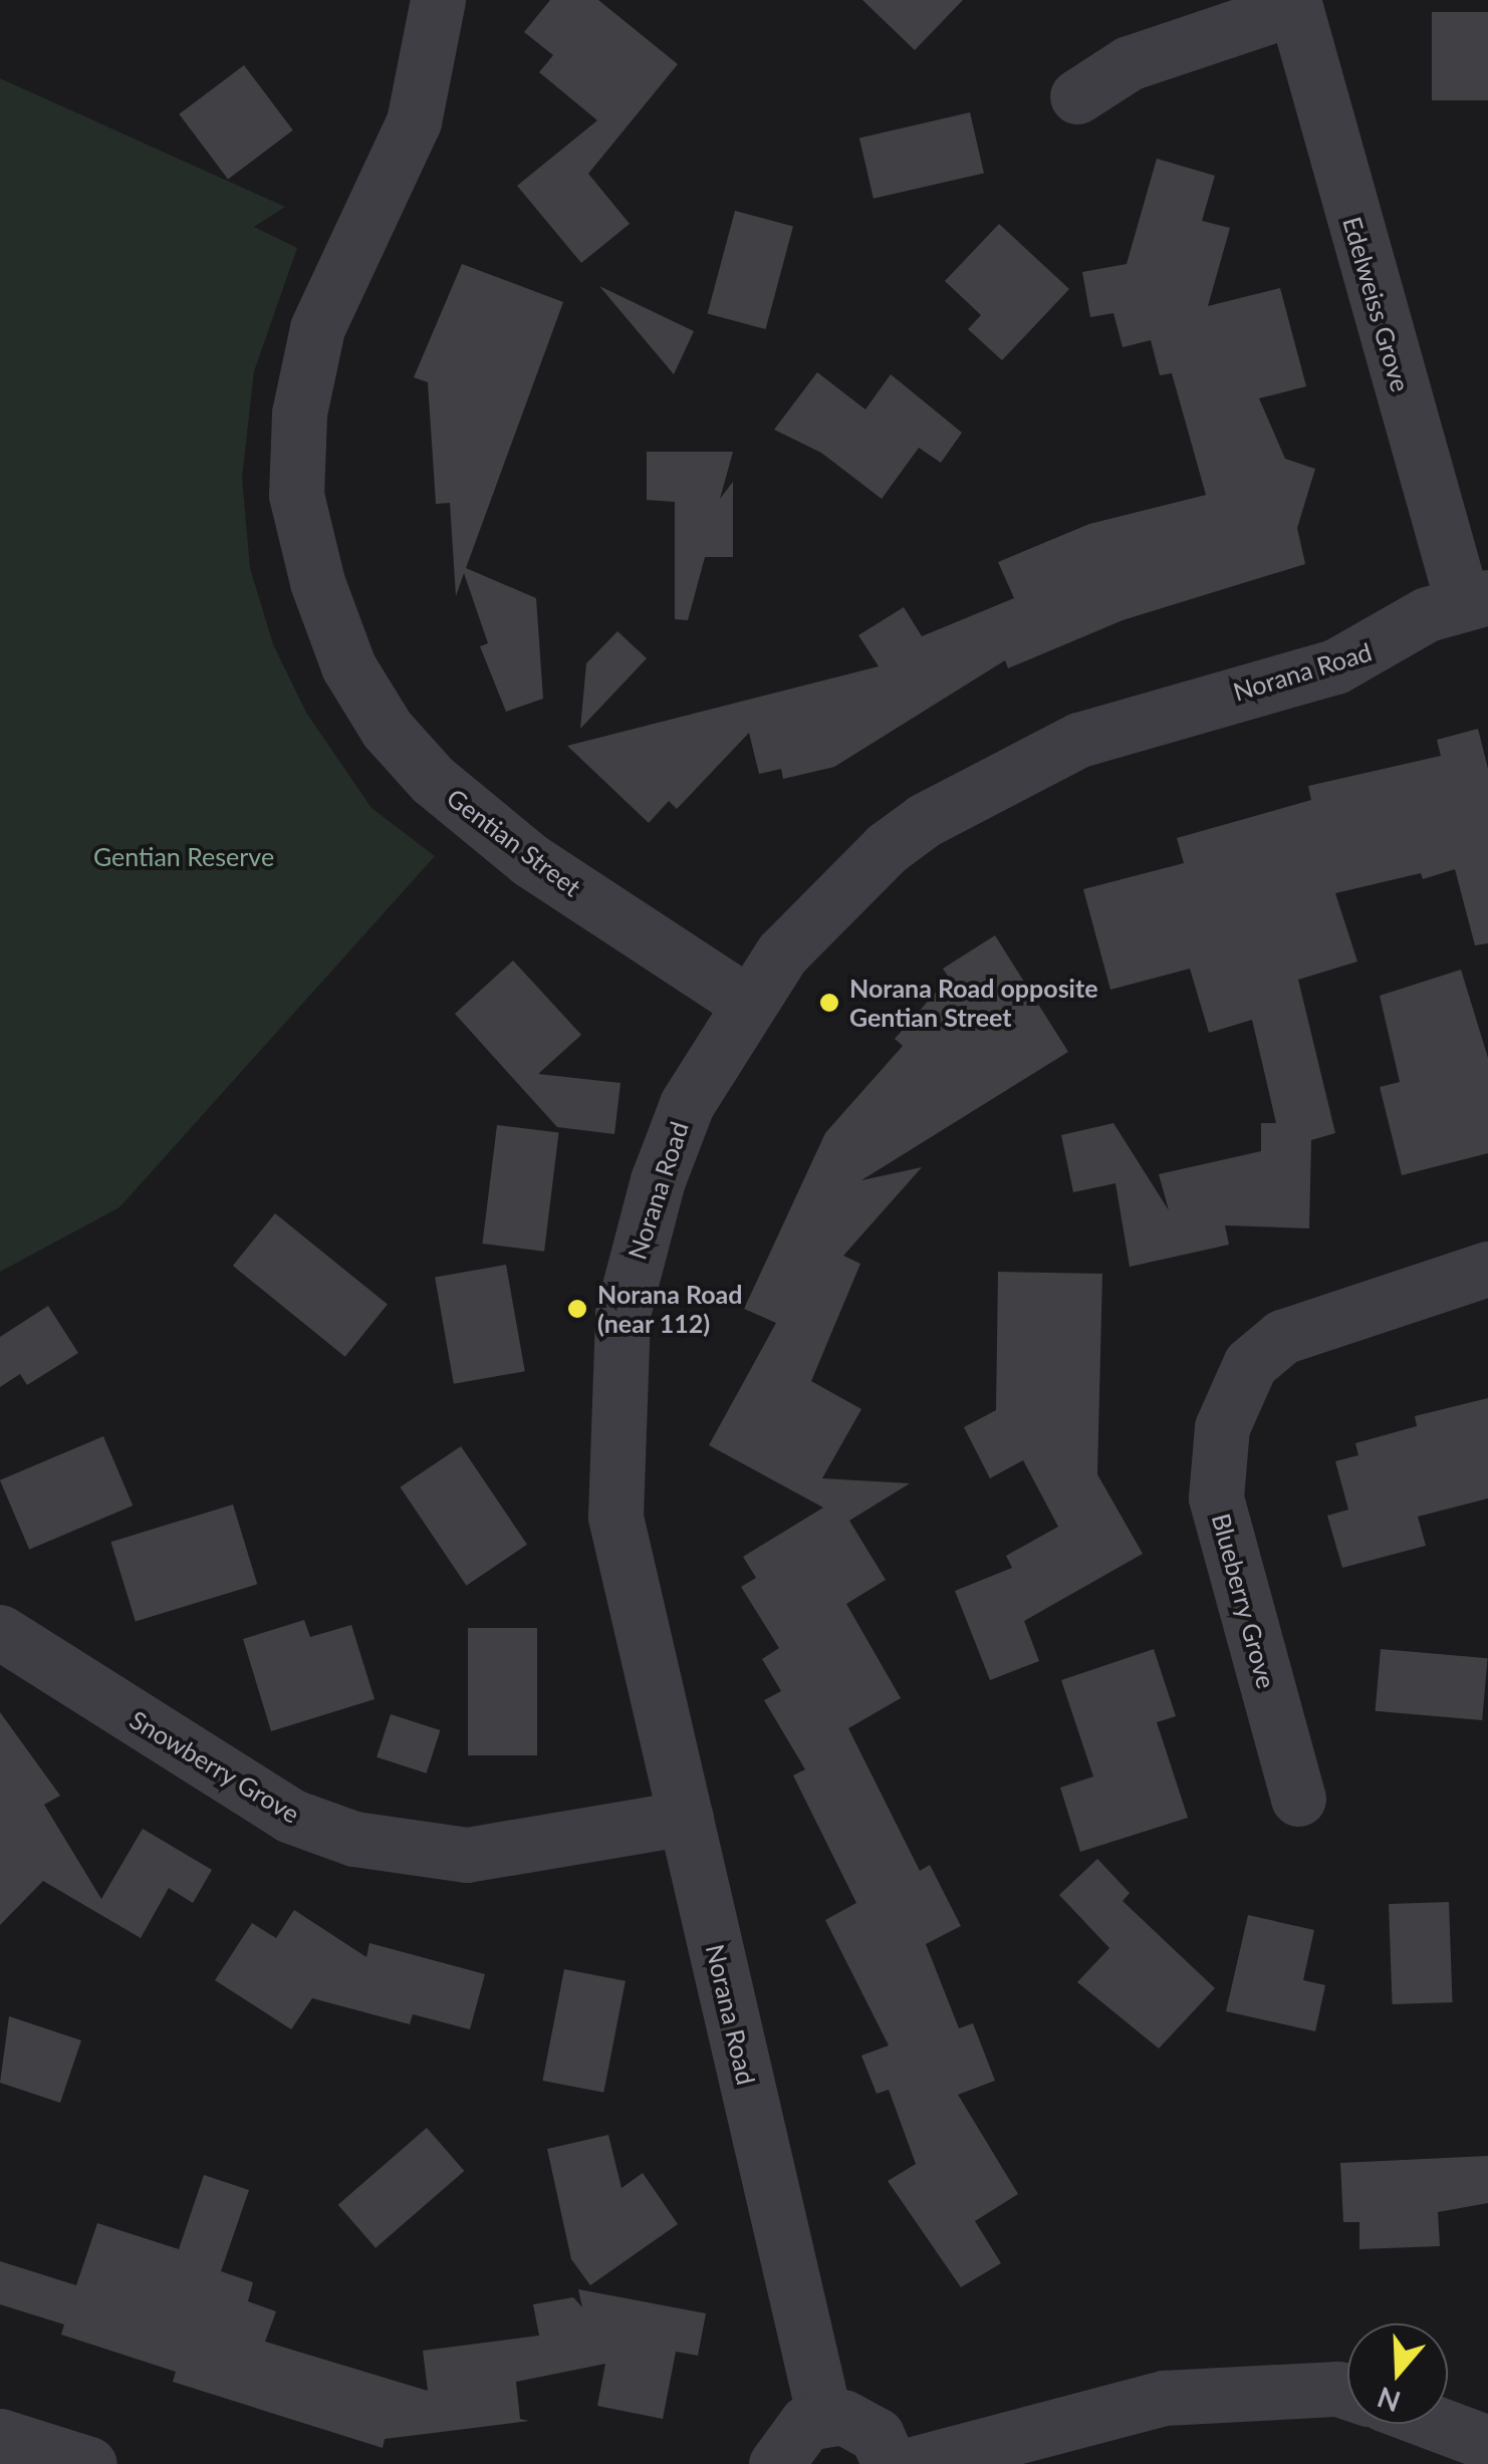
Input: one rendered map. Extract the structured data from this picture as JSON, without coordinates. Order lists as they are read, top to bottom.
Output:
{
  "streets": {
    "street": [
      "Edelweiss Grove",
      "Norana Road",
      "Gentian Street",
      "Blueberry Grove",
      "Snowberry Grove"
    ]
  },
  "crossings": [
    ["Edelweiss Grove", "Norana Road"],
    ["Norana Road", "Gentian Street"],
    ["Norana Road", "Snowberry Grove"]
  ],
  "parks": ["Gentian Reserve"],
  "places": ["Norana Road opposite Gentian Street", "Norana Road (near 112)"],
  "north": "bottom"
}
